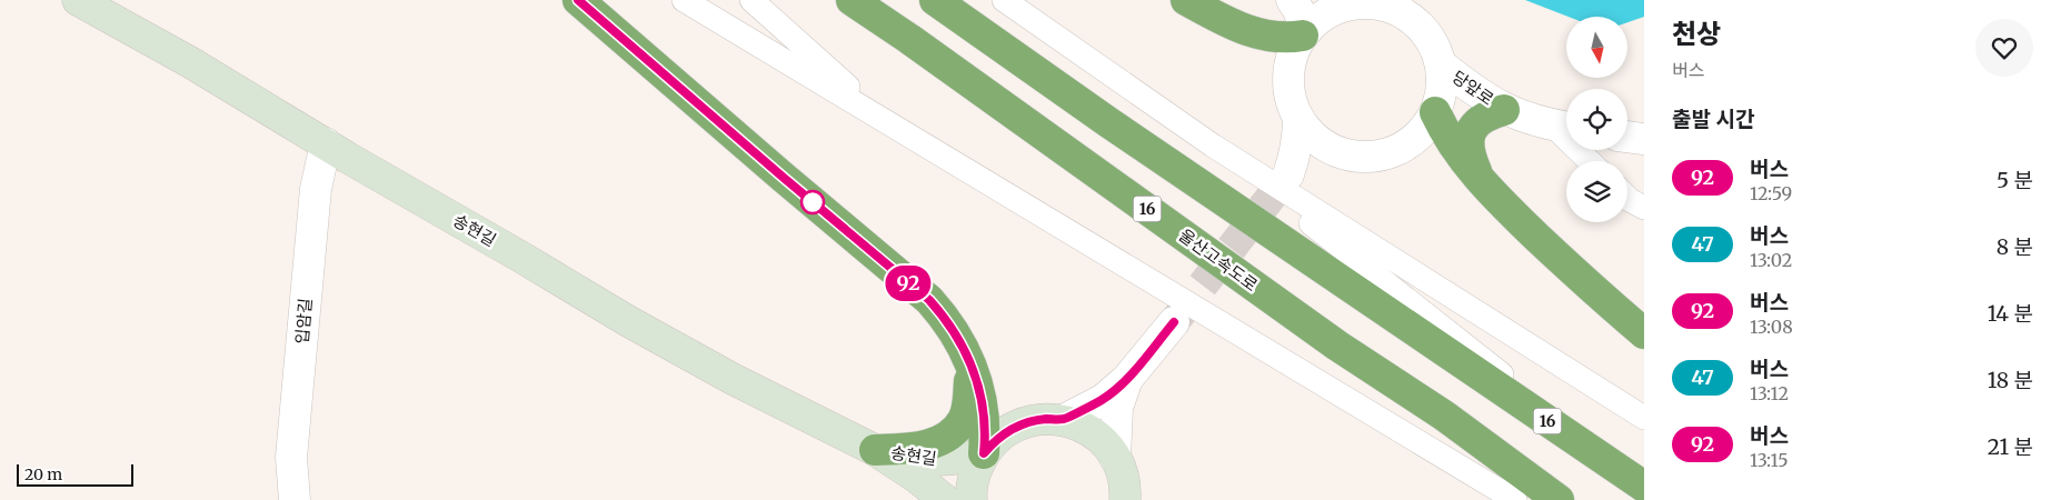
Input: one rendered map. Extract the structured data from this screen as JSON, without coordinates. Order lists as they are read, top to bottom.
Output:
{
  "streets": {
    "highway": ["16", "울산고속도로"],
    "street": ["당앞로", "송현길", "입암길"]
  },
  "crossings": [
    ["송현길", "입암길"]
  ],
  "lines": ["bus line 92"],
  "scale_bar": "20 m",
  "north": "bottom",
  "page": {
    "on_map": "92",
    "heading": [
      ["천상", "버스"],
      "출발 시간"
    ],
    "list": [
      {
        "mark": "92",
        "name": "버스",
        "note": "12:59",
        "value": "5 분"
      },
      {
        "mark": "47",
        "name": "버스",
        "note": "13:02",
        "value": "8 분"
      },
      {
        "mark": "92",
        "name": "버스",
        "note": "13:08",
        "value": "14 분"
      },
      {
        "mark": "47",
        "name": "버스",
        "note": "13:12",
        "value": "18 분"
      },
      {
        "mark": "92",
        "name": "버스",
        "note": "13:15",
        "value": "21 분"
      }
    ],
    "scale": "20 m"
  }
}
